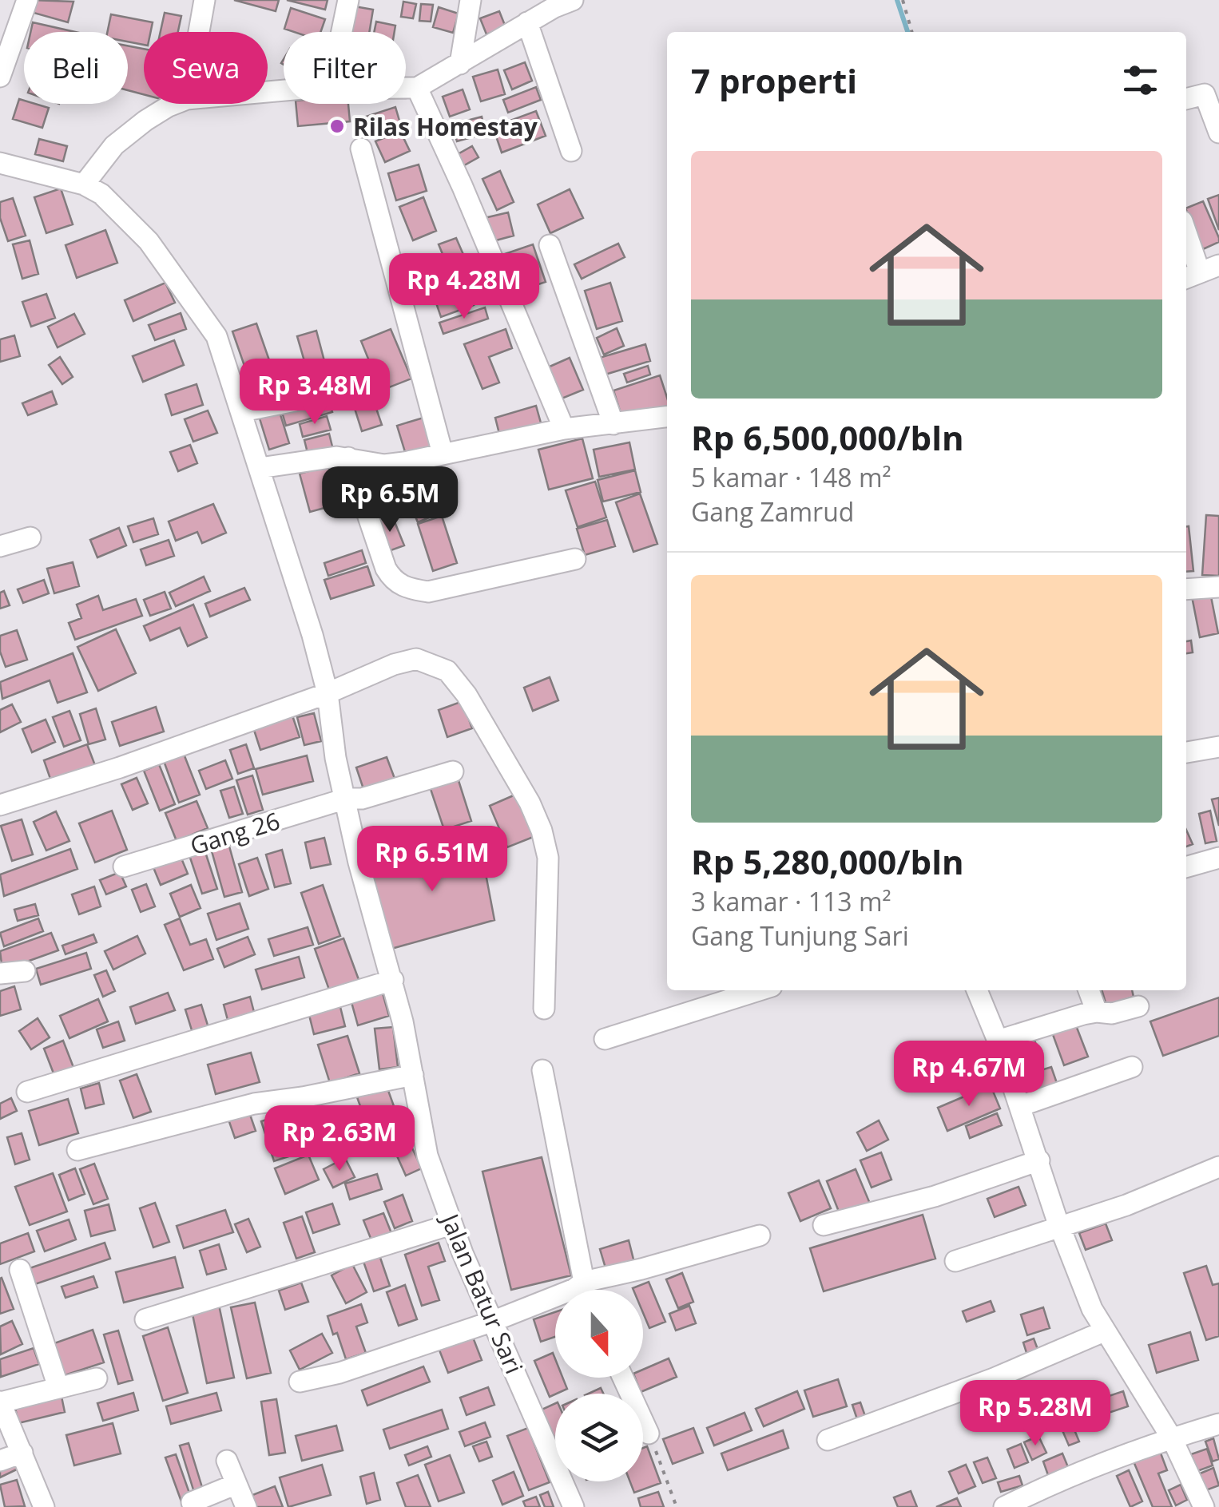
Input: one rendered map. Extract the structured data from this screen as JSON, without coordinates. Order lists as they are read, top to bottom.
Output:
{
  "streets": {
    "street": ["Gang 26", "Jalan Batur Sari"]
  },
  "crossings": [
    ["Gang 26", "Jalan Batur Sari"]
  ],
  "places": ["Rilas Homestay"],
  "north": "bottom",
  "page": {
    "chip": ["Beli", "Sewa", "Filter"],
    "heading": "7 properti",
    "list": [
      {
        "name": "Rp 6,500,000/bln",
        "note": "5 kamar · 148 m² · Gang Zamrud"
      },
      {
        "name": "Rp 5,280,000/bln",
        "note": "3 kamar · 113 m² · Gang Tunjung Sari"
      }
    ],
    "price": [
      "Rp 4.28M",
      "Rp 3.48M",
      "Rp 6.5M",
      "Rp 6.51M",
      "Rp 4.67M",
      "Rp 2.63M",
      "Rp 5.28M"
    ]
  }
}
